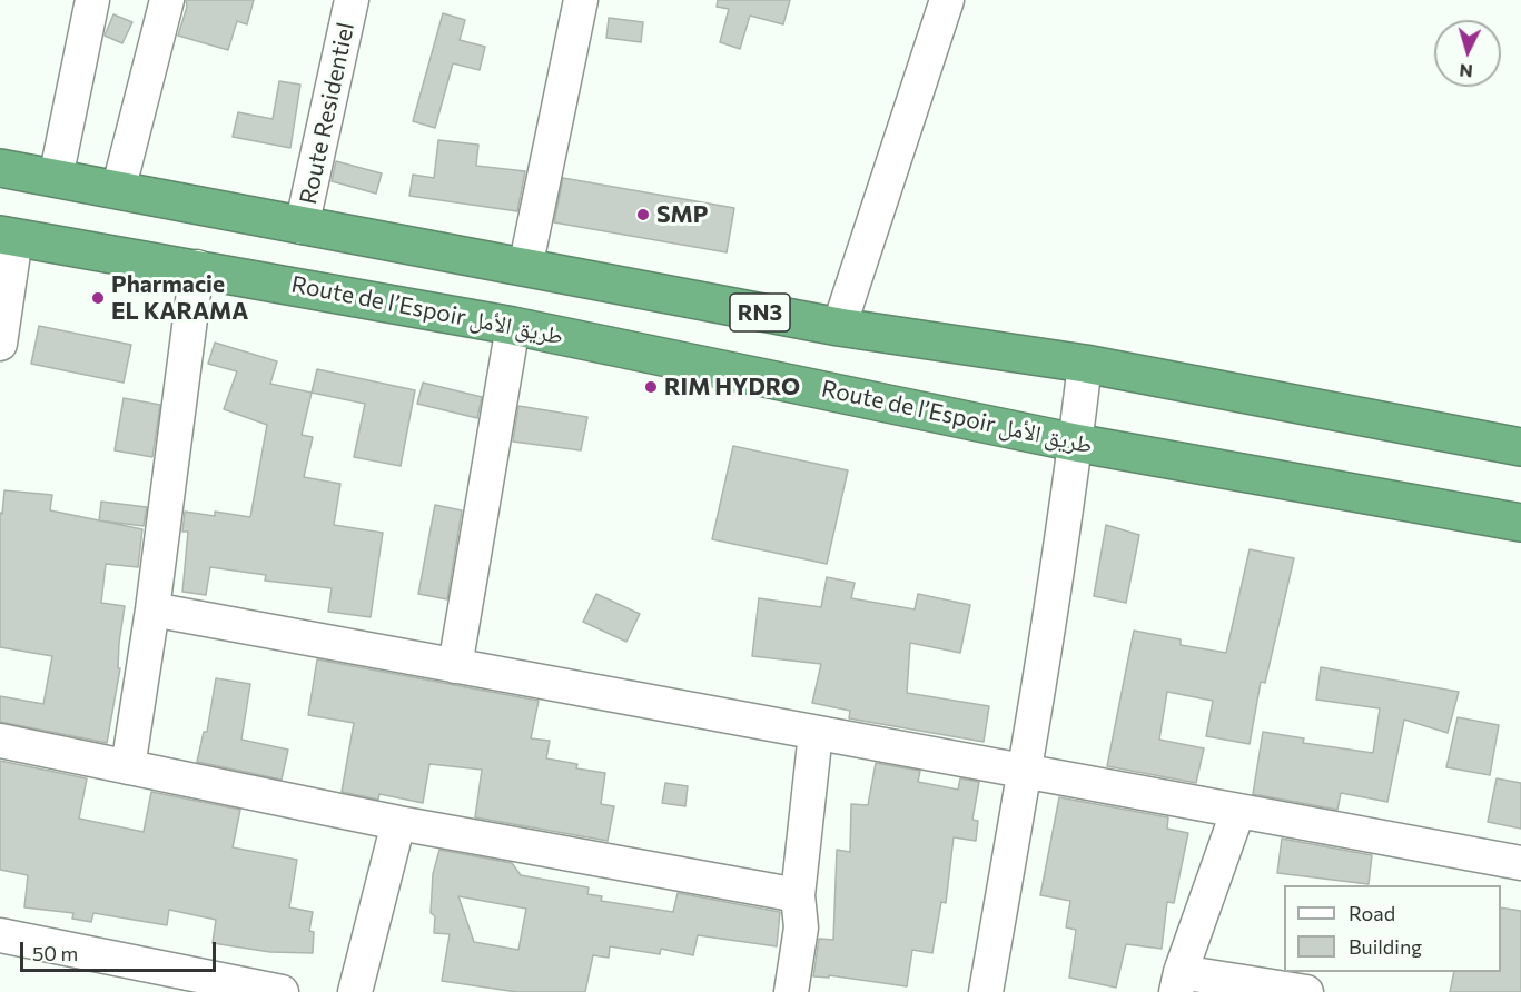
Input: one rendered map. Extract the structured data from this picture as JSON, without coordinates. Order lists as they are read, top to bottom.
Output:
{
  "streets": {
    "highway": ["Route de l’Espoir طريق الأمل", "RN3"],
    "street": ["Route Residentiel"]
  },
  "crossings": [
    ["Route Residentiel", "RN3"]
  ],
  "places": ["SMP", "Pharmacie EL KARAMA", "RIM HYDRO"],
  "legend": ["Road", "Building"],
  "scale_bar": "50 m",
  "north": "bottom"
}
